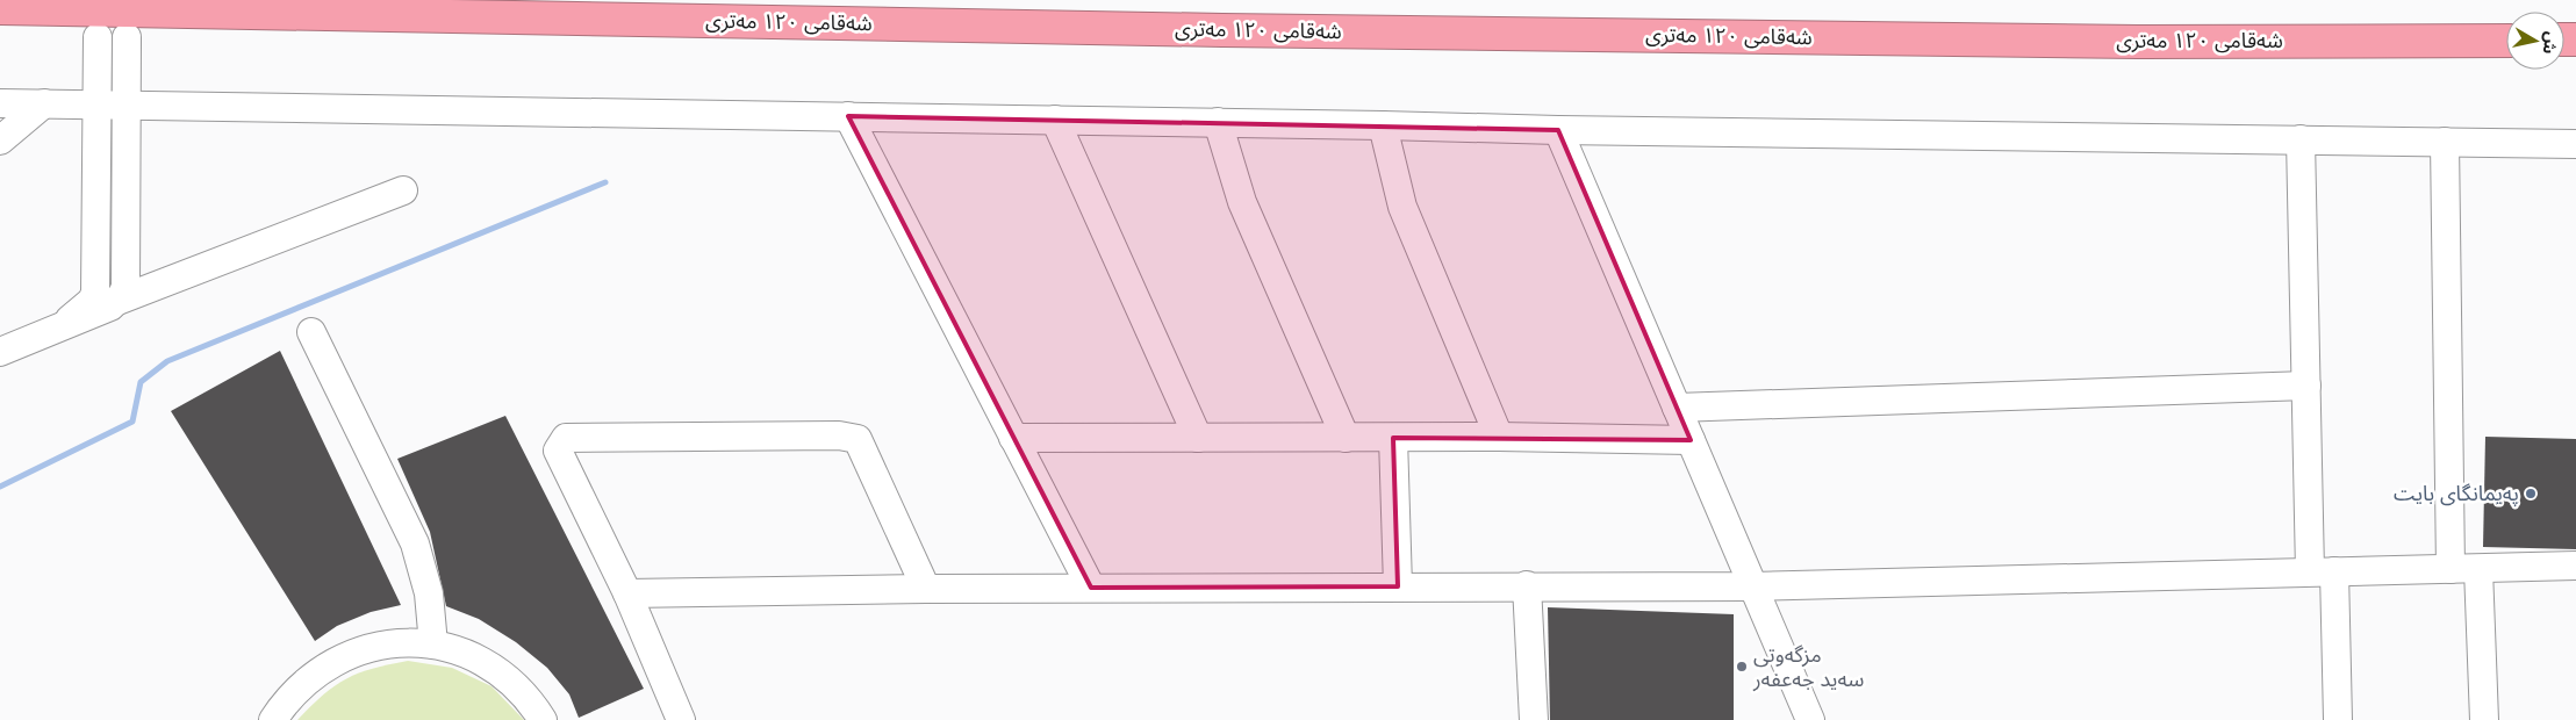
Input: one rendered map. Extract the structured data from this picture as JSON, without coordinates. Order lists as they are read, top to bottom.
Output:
{
  "streets": {
    "highway": ["شەقامی ١٢٠ مەتری"]
  },
  "places": ["پەیمانگای بایت", "مزگەوتی سەید جەعفەر"],
  "north": "right"
}
